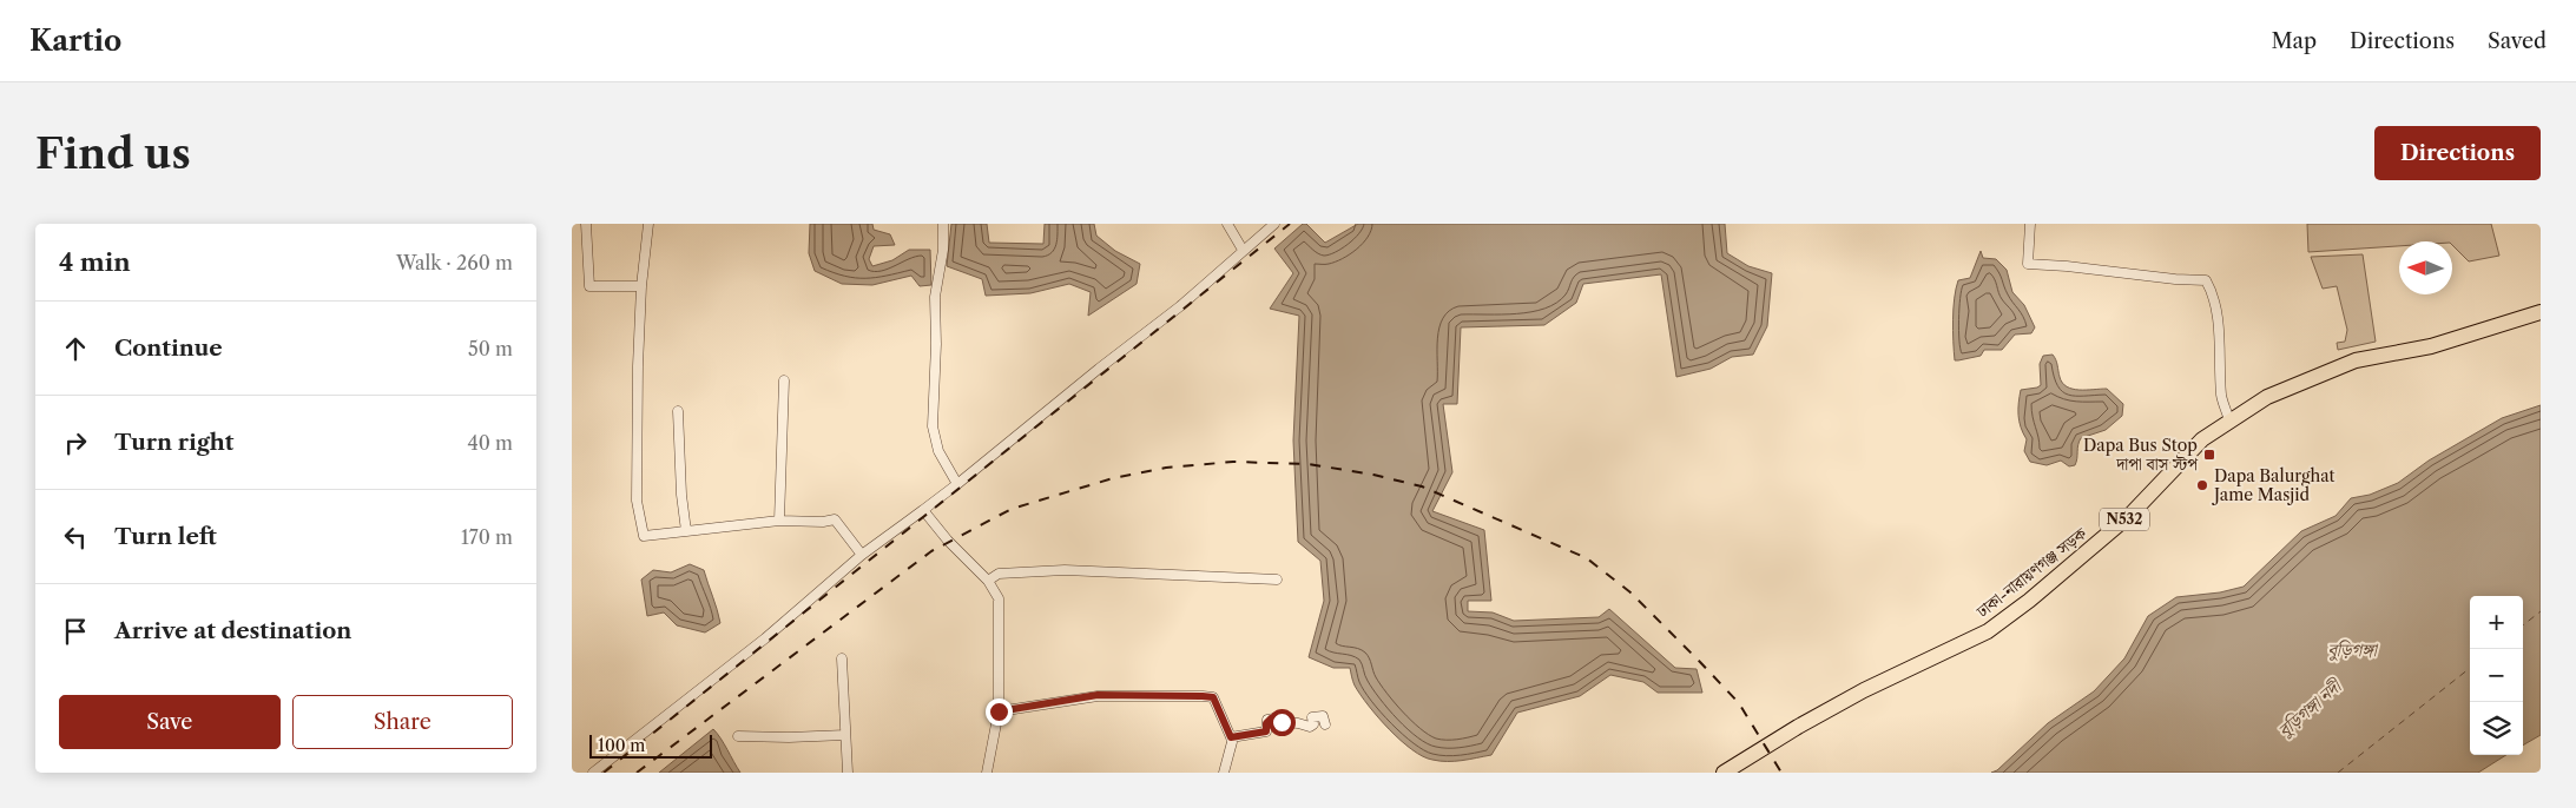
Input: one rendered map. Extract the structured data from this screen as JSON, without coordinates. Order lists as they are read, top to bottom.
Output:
{
  "streets": {
    "highway": ["N532", "ঢাকা-নারায়ণগঞ্জ সড়ক"]
  },
  "water": ["বুড়িগঙ্গা", "বুড়িগঙ্গা নদী"],
  "places": {
    "transit": ["Dapa Bus Stop দাপা বাস স্টপ"],
    "other": ["Dapa Balurghat Jame Masjid"]
  },
  "scale_bar": "100 m",
  "north": "left",
  "page": {
    "header": "Kartio",
    "nav": ["Map", "Directions", "Saved"],
    "buttons": [
      "Directions",
      ["Save", "Share"]
    ],
    "title": "Find us",
    "heading": ["4 min", "Walk · 260 m"],
    "list": [
      ["Continue", "50 m"],
      ["Turn right", "40 m"],
      ["Turn left", "170 m"],
      "Arrive at destination"
    ],
    "map_buttons": ["+", "−"],
    "scale": "100 m"
  }
}
